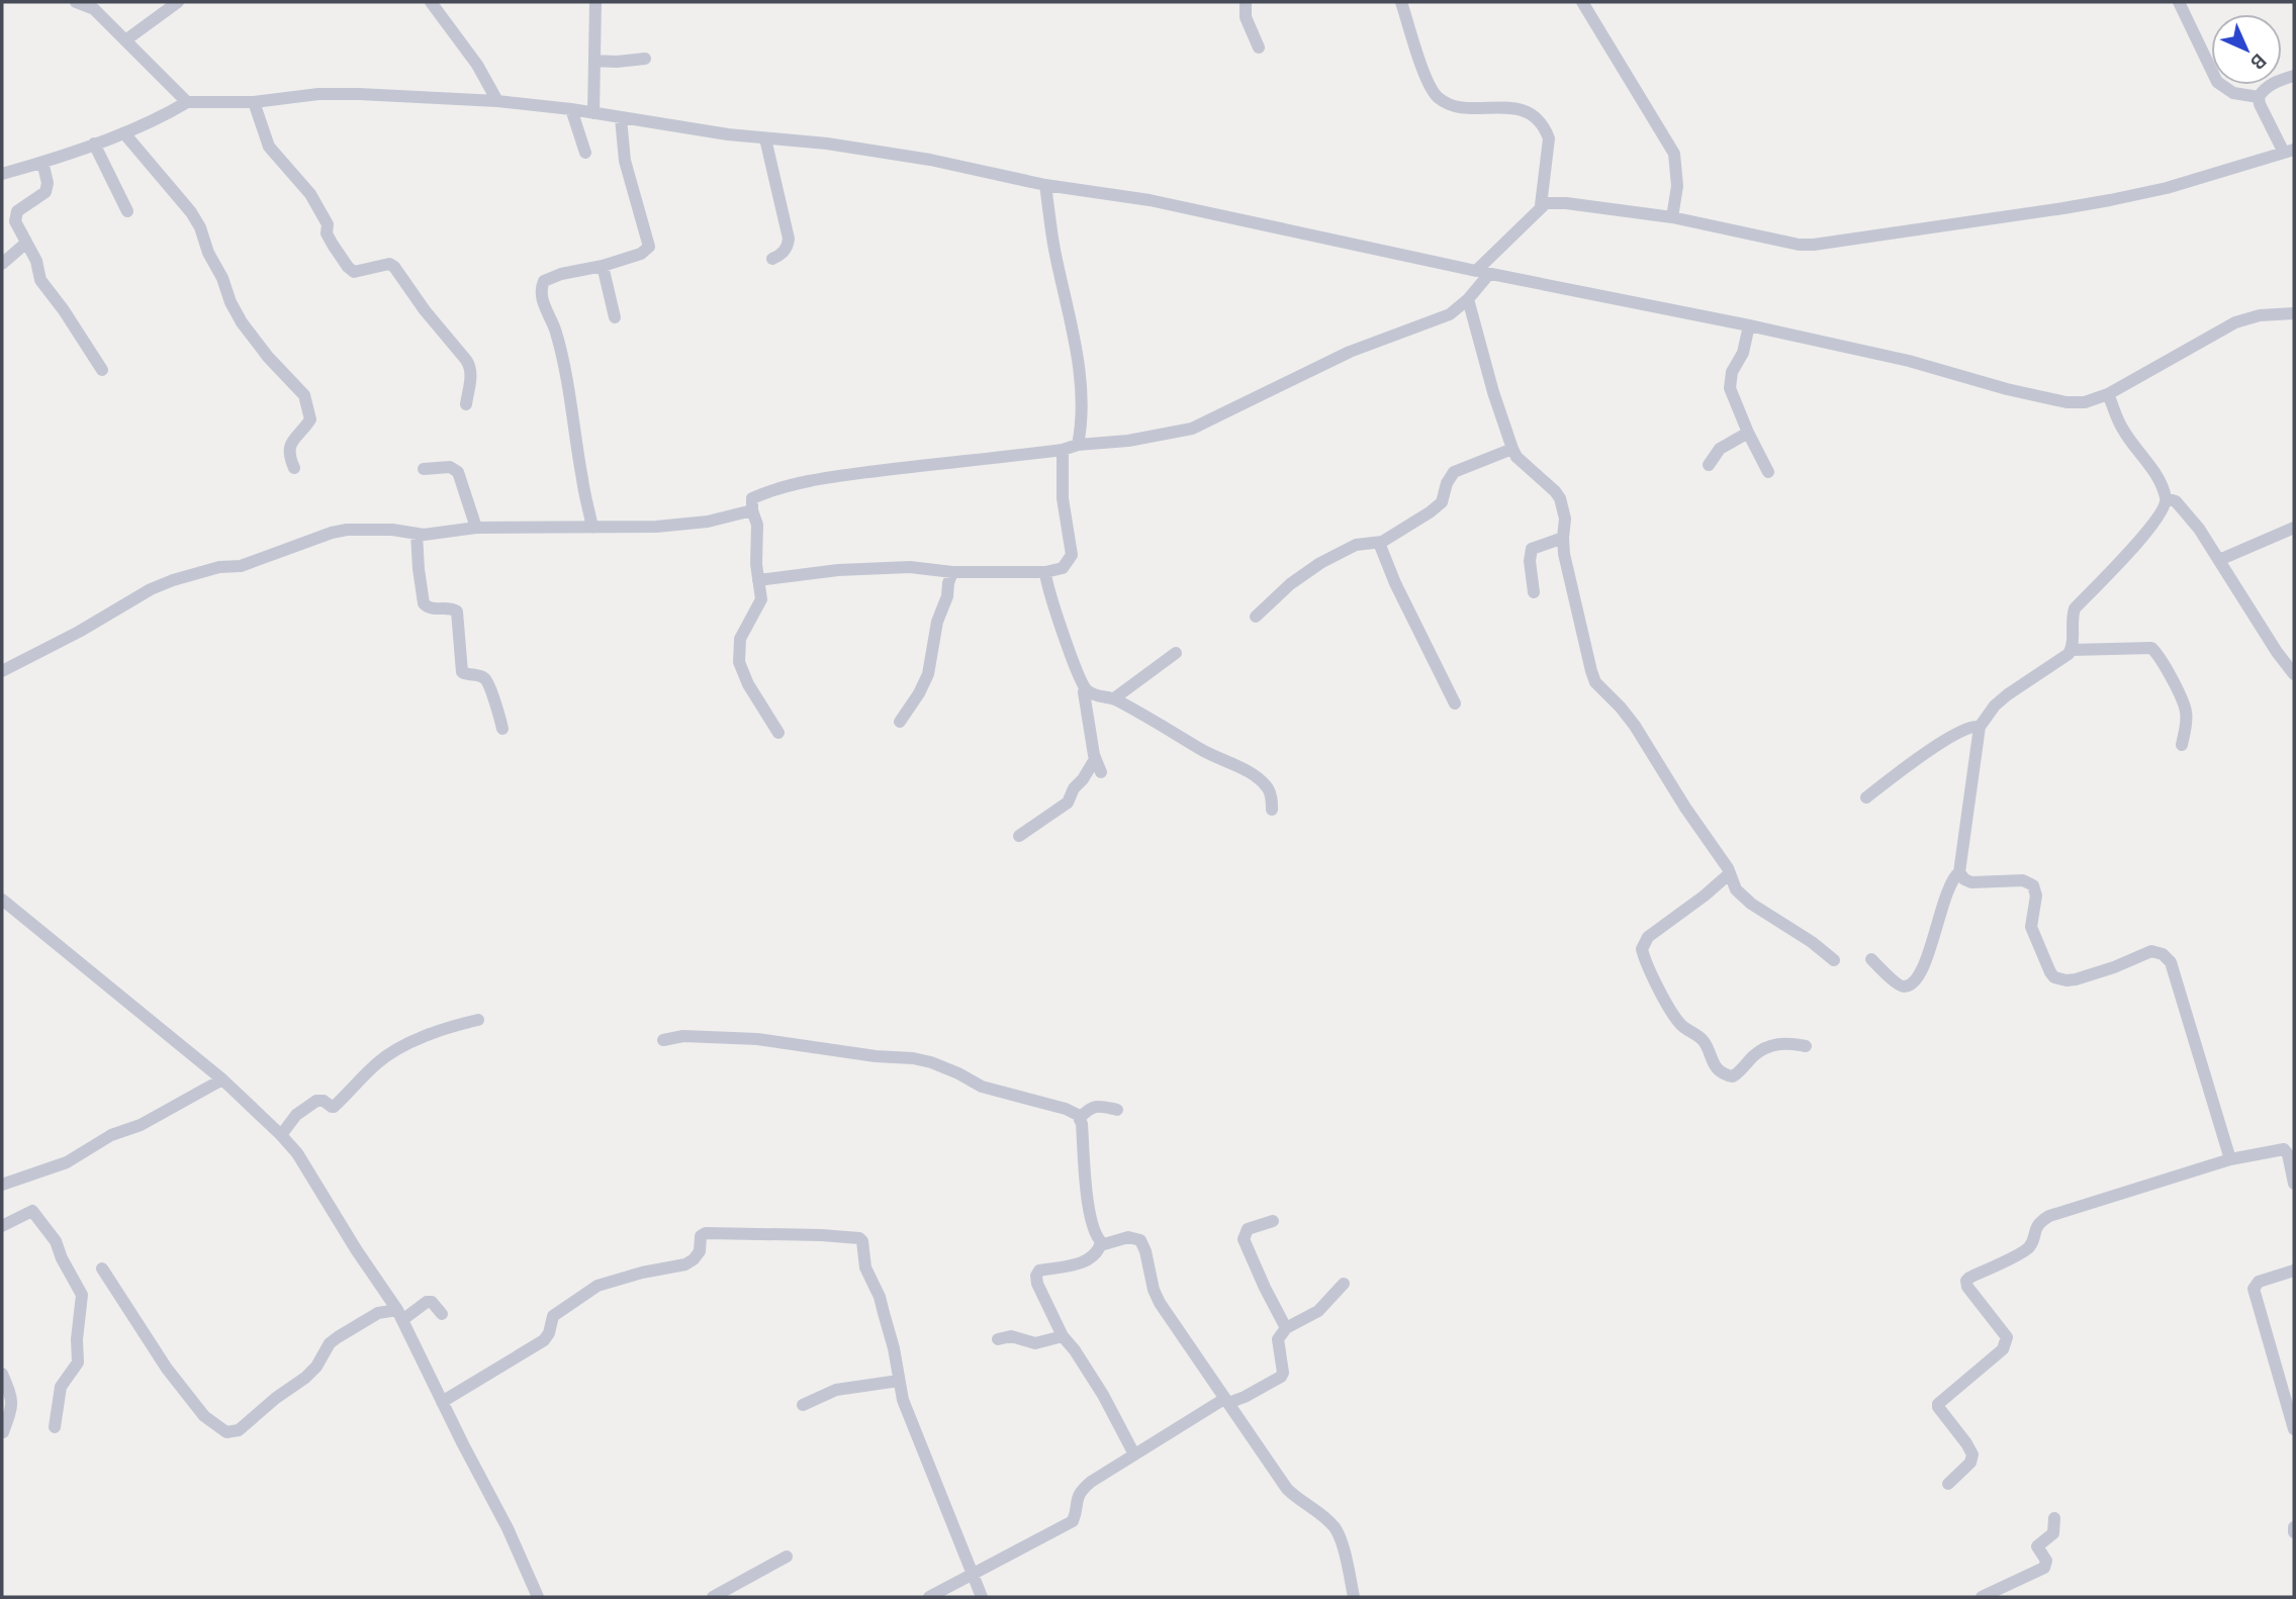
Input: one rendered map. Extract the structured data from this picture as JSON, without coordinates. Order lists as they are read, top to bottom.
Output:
{
  "north": "bottom right"
}
